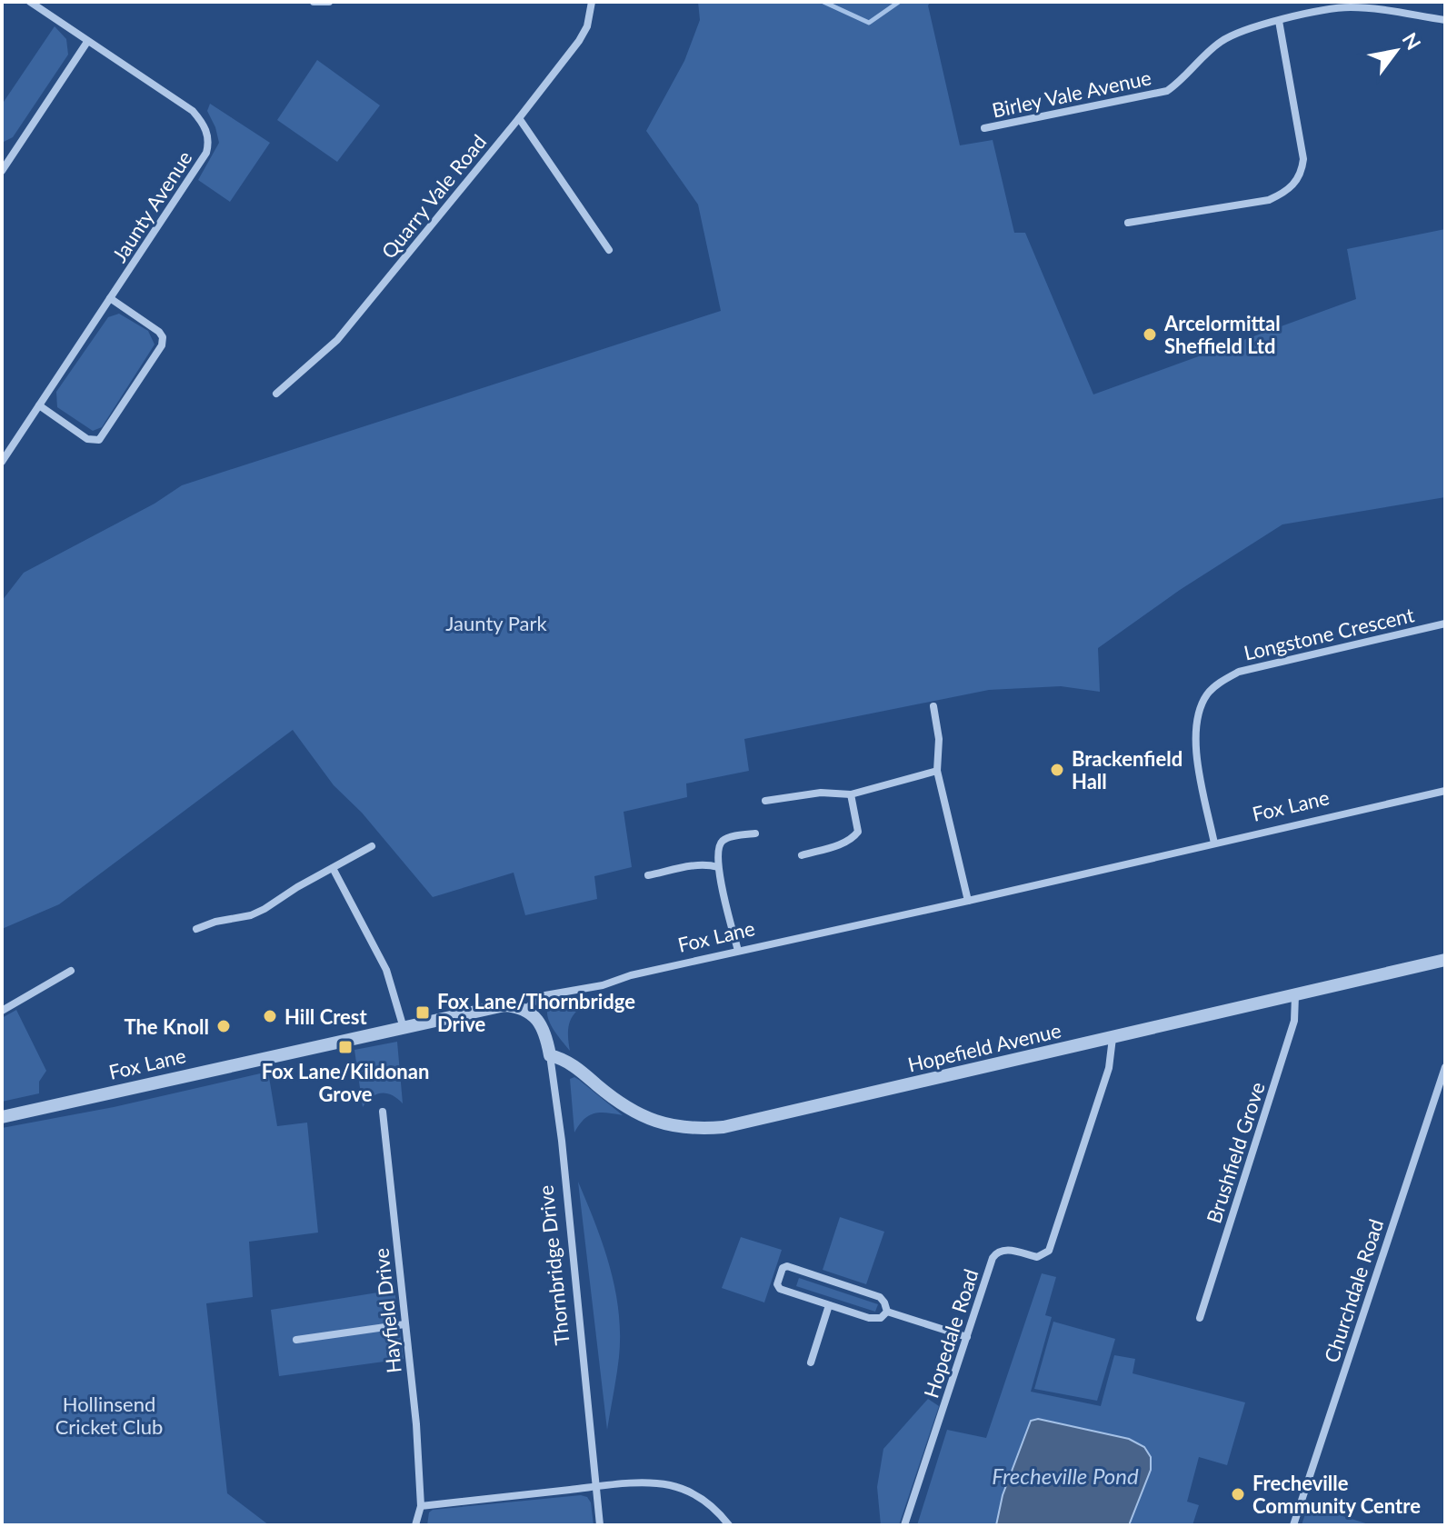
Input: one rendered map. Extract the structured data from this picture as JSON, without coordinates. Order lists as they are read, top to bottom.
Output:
{
  "streets": {
    "street": [
      "Birley Vale Avenue",
      "Quarry Vale Road",
      "Jaunty Avenue",
      "Longstone Crescent",
      "Fox Lane",
      "Hopefield Avenue",
      "Brushfield Grove",
      "Thornbridge Drive",
      "Churchdale Road",
      "Hayfield Drive",
      "Hopedale Road"
    ]
  },
  "crossings": [
    ["Longstone Crescent", "Fox Lane"],
    ["Fox Lane", "Thornbridge Drive"],
    ["Hopefield Avenue", "Brushfield Grove"],
    ["Hopefield Avenue", "Thornbridge Drive"],
    ["Hopefield Avenue", "Hopedale Road"]
  ],
  "water": ["Frecheville Pond"],
  "parks": ["Jaunty Park", "Hollinsend Cricket Club"],
  "places": {
    "other": [
      "Arcelormittal Sheffield Ltd",
      "Brackenfield Hall",
      "Hill Crest",
      "The Knoll",
      "Frecheville Community Centre"
    ],
    "transit": ["Fox Lane/Thornbridge Drive", "Fox Lane/Kildonan Grove"]
  },
  "north": "top right"
}
